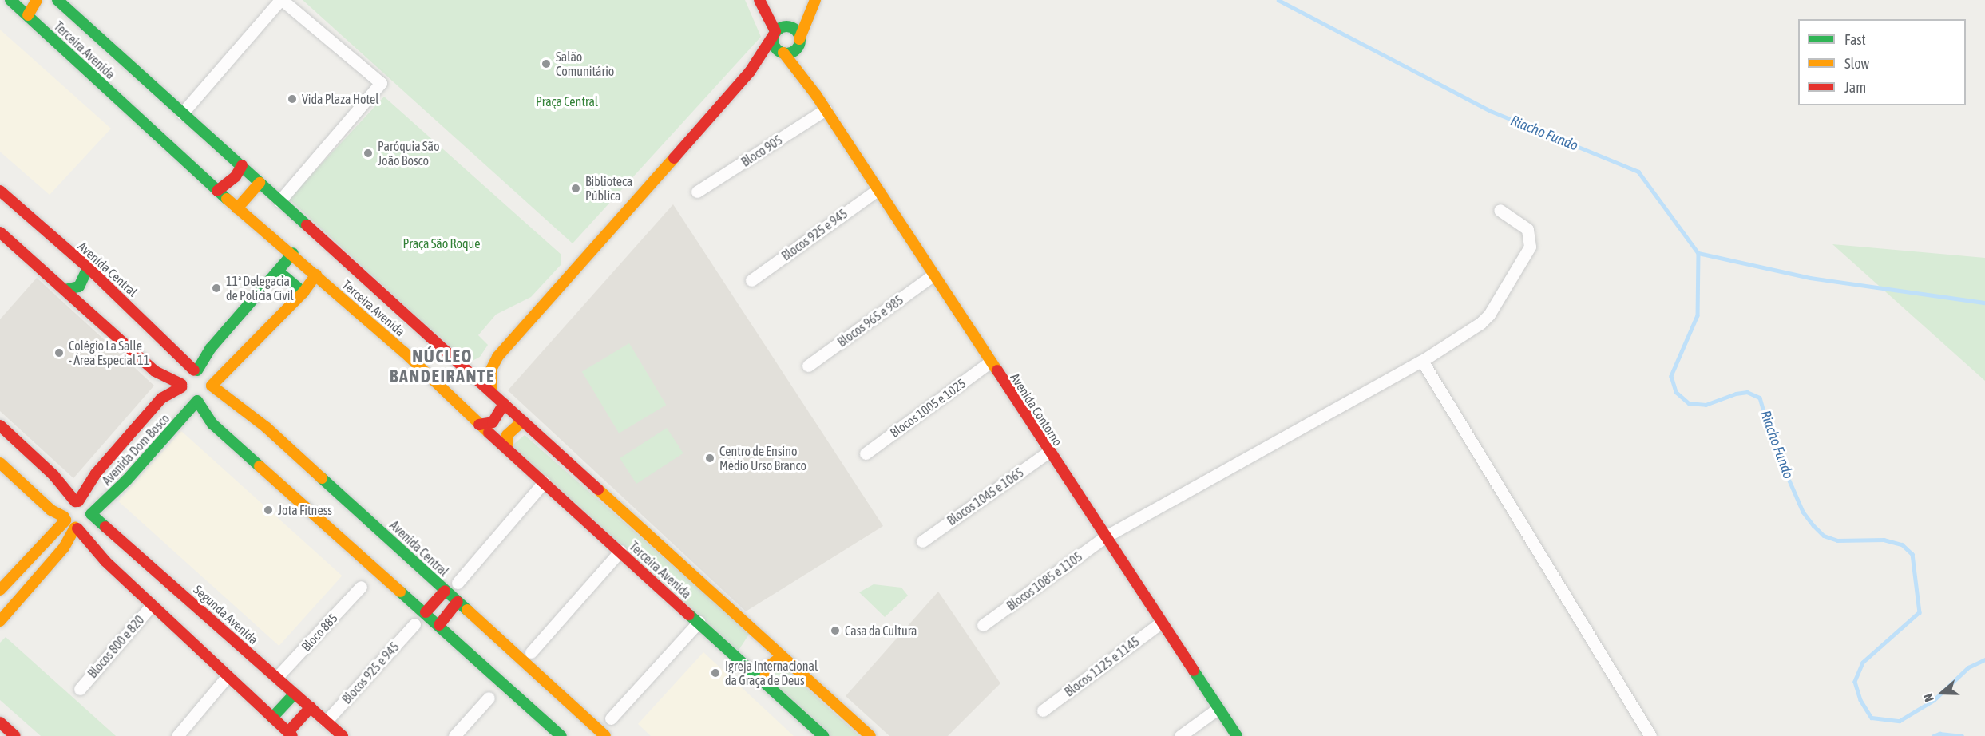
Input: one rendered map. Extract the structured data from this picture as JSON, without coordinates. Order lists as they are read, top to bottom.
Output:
{
  "streets": {
    "main road": [
      "Terceira Avenida",
      "Avenida Central",
      "Avenida Contorno",
      "Avenida Dom Bosco",
      "Segunda Avenida"
    ],
    "street": [
      "Bloco 905",
      "Blocos 925 e 945",
      "Blocos 965 e 985",
      "Blocos 1005 e 1025",
      "Blocos 1045 e 1065",
      "Blocos 1085 e 1105",
      "Bloco 885",
      "Blocos 800 e 820",
      "Blocos 1125 e 1145"
    ]
  },
  "crossings": [
    ["Bloco 905", "Avenida Contorno"],
    ["Blocos 925 e 945", "Avenida Contorno"],
    ["Blocos 925 e 945", "Segunda Avenida"],
    ["Avenida Central", "Avenida Dom Bosco"],
    ["Blocos 965 e 985", "Avenida Contorno"],
    ["Blocos 1005 e 1025", "Avenida Contorno"],
    ["Avenida Contorno", "Blocos 1045 e 1065"],
    ["Avenida Contorno", "Blocos 1085 e 1105"],
    ["Avenida Contorno", "Blocos 1125 e 1145"],
    ["Avenida Dom Bosco", "Segunda Avenida"],
    ["Segunda Avenida", "Bloco 885"]
  ],
  "districts": ["NÚCLEO BANDEIRANTE"],
  "water": ["Riacho Fundo"],
  "parks": ["Praça Central", "Praça São Roque"],
  "places": [
    "Salão Comunitário",
    "Vida Plaza Hotel",
    "Paróquia São João Bosco",
    "Biblioteca Pública",
    "11ª Delegacia de Polícia Civil",
    "Colégio La Salle - Área Especial 11",
    "Centro de Ensino Médio Urso Branco",
    "Jota Fitness",
    "Casa da Cultura",
    "Igreja Internacional da Graça de Deus"
  ],
  "legend": ["Fast", "Slow", "Jam"],
  "north": "left"
}
